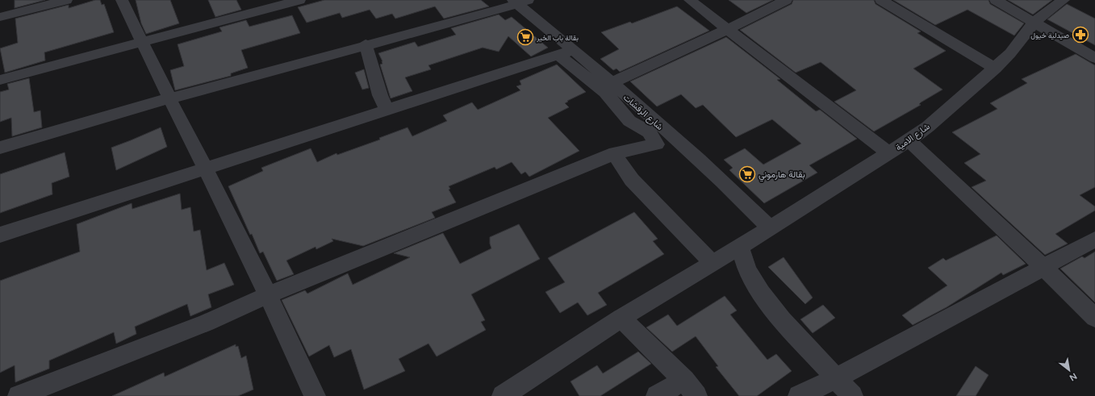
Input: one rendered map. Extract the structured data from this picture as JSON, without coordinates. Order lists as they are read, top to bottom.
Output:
{
  "streets": {
    "street": ["شارع الرقشات", "شارع الامية"]
  },
  "crossings": [
    ["شارع الرقشات", "شارع الامية"]
  ],
  "places": {
    "pharmacy": ["صيدلية خيول"],
    "supermarket": ["بقالة باب الخير", "بقالة هارموني"]
  },
  "north": "bottom right"
}
